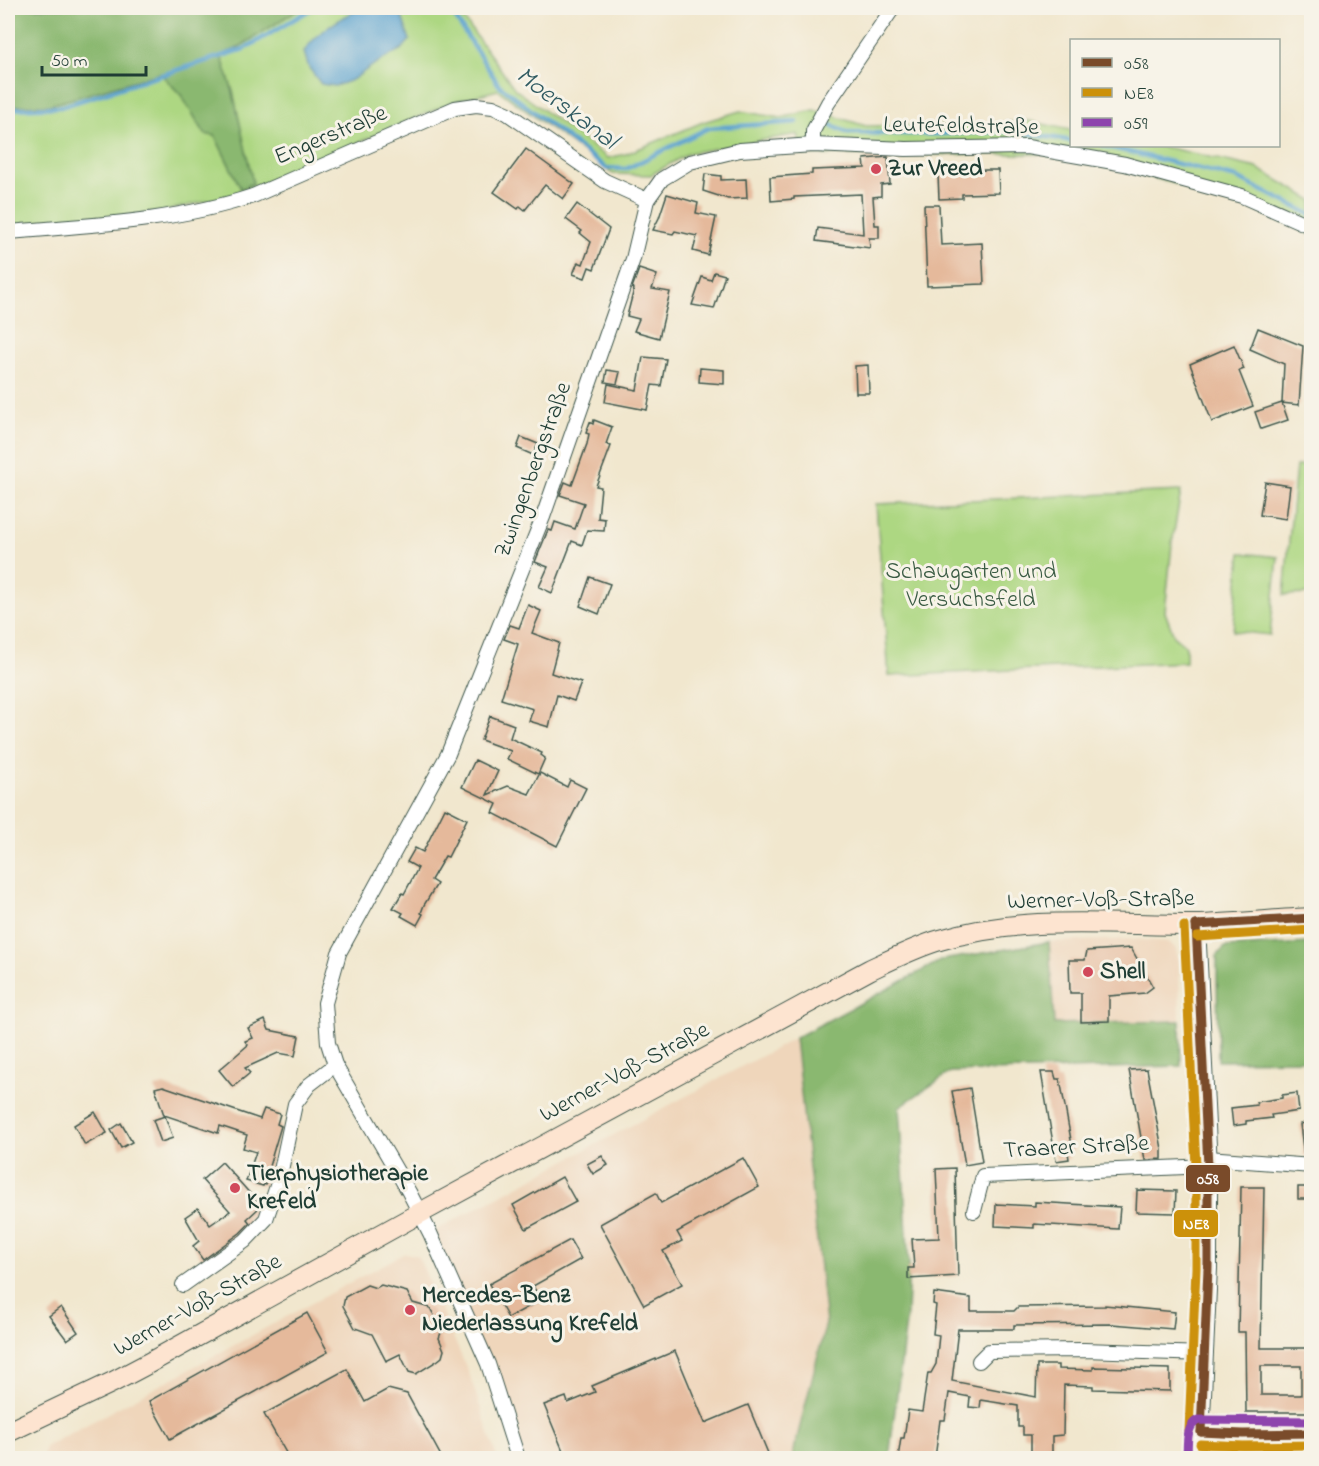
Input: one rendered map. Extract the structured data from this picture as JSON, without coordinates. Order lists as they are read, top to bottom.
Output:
{
  "streets": {
    "main road": ["Werner-Voß-Straße"],
    "street": [
      "Leutefeldstraße",
      "Engerstraße",
      "Zwingenbergstraße",
      "Traarer Straße"
    ]
  },
  "crossings": [
    ["Leutefeldstraße", "Zwingenbergstraße"],
    ["Engerstraße", "Zwingenbergstraße"],
    ["Zwingenbergstraße", "Werner-Voß-Straße"]
  ],
  "water": ["Moerskanal"],
  "parks": ["Schaugarten und Versuchsfeld"],
  "places": [
    "Zur Vreed",
    "Shell",
    "Tierphysiotherapie Krefeld",
    "Mercedes-Benz Niederlassung Krefeld"
  ],
  "lines": ["transit line 058", "transit line NE8", "transit line 059"],
  "legend": ["058", "NE8", "059"],
  "scale_bar": "50 m"
}
